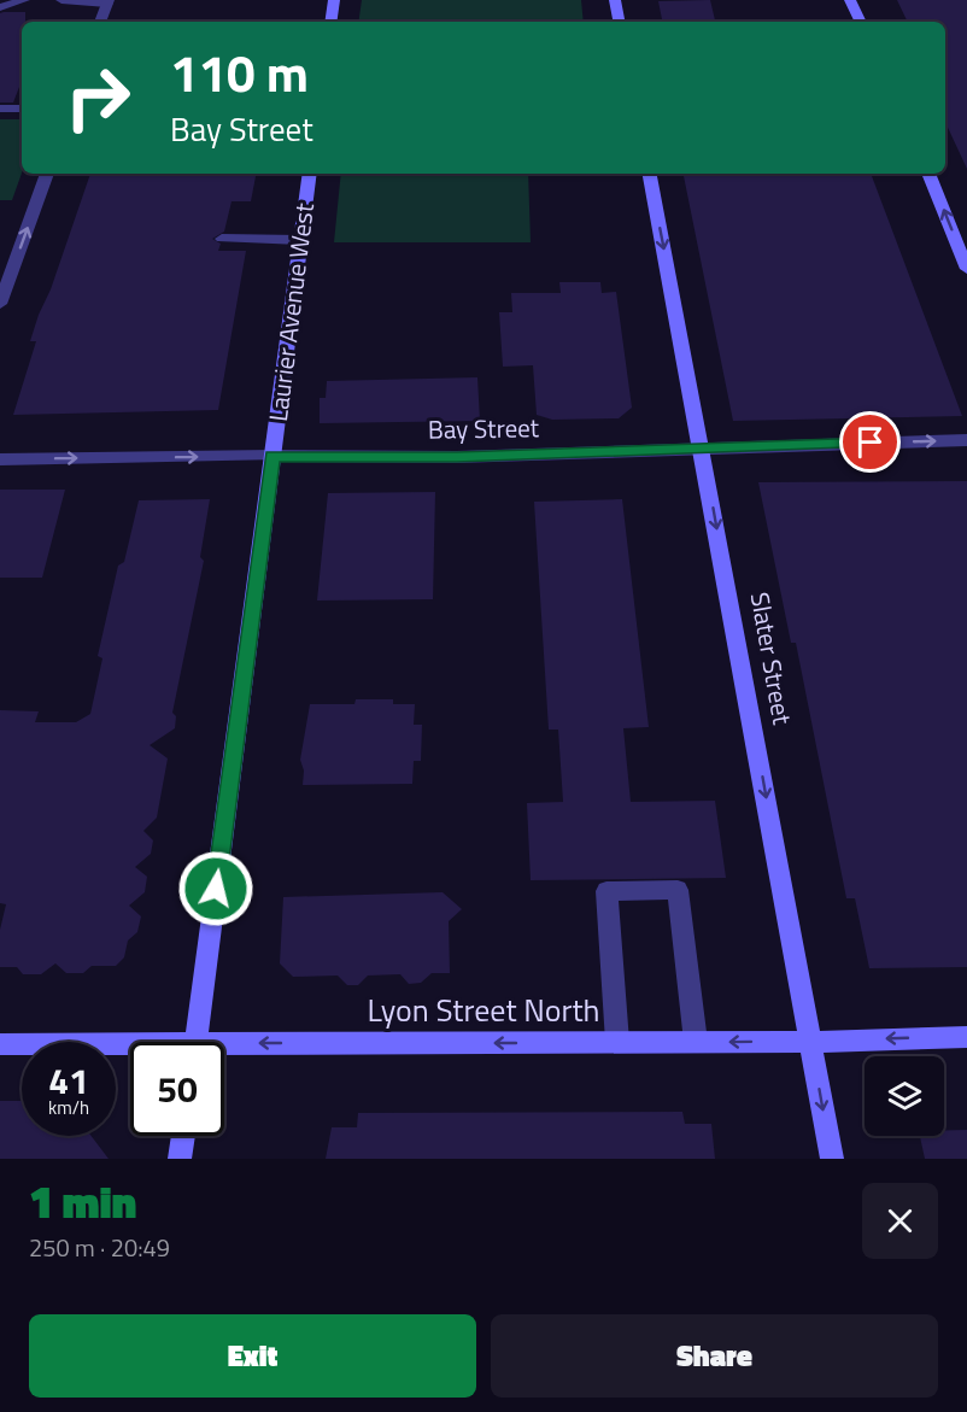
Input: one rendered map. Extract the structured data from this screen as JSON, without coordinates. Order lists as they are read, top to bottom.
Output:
{
  "streets": {
    "main road": ["Laurier Avenue West", "Slater Street", "Lyon Street North"],
    "street": ["Bay Street"]
  },
  "crossings": [
    ["Laurier Avenue West", "Bay Street"],
    ["Bay Street", "Slater Street"],
    ["Slater Street", "Lyon Street North"]
  ],
  "one_way": ["Bay Street", "Slater Street", "Lyon Street North"],
  "page": {
    "turn": ["110 m", "Bay Street"],
    "speed": "41 km/h",
    "limit": "50",
    "heading": ["1 min", "250 m · 20:49"],
    "buttons": ["Exit", "Share"]
  }
}
